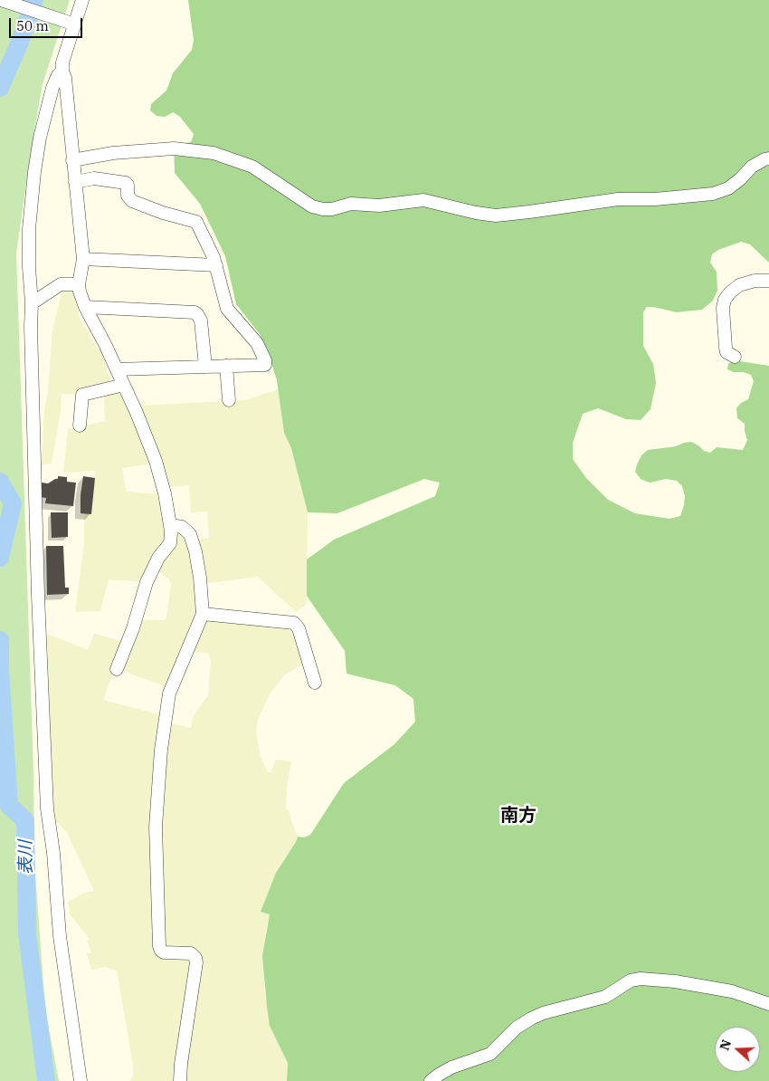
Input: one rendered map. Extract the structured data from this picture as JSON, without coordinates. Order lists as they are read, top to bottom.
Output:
{
  "districts": ["南方"],
  "water": ["表川"],
  "scale_bar": "50 m",
  "north": "left"
}
